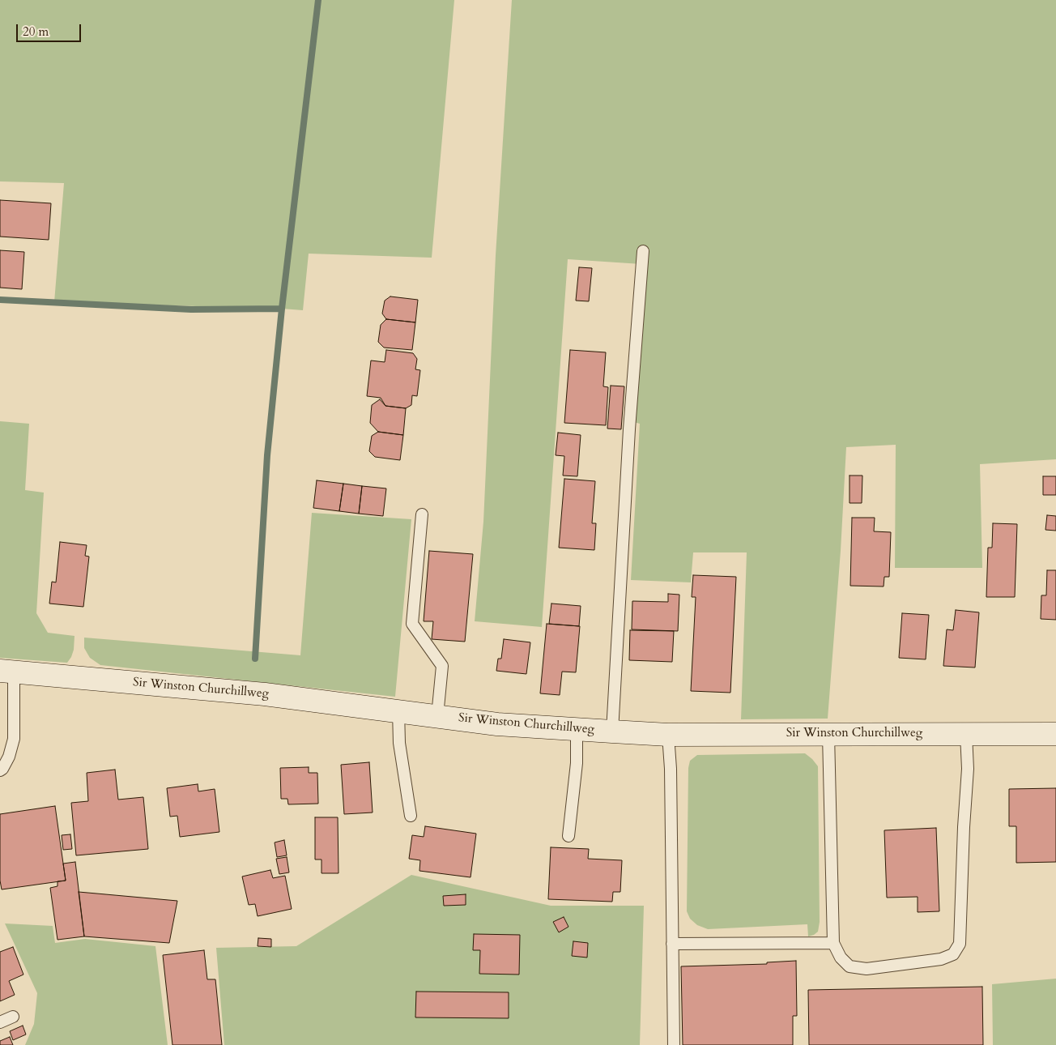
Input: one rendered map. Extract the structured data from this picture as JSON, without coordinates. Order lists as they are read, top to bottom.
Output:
{
  "streets": {
    "street": ["Sir Winston Churchillweg"]
  },
  "scale_bar": "20 m"
}
